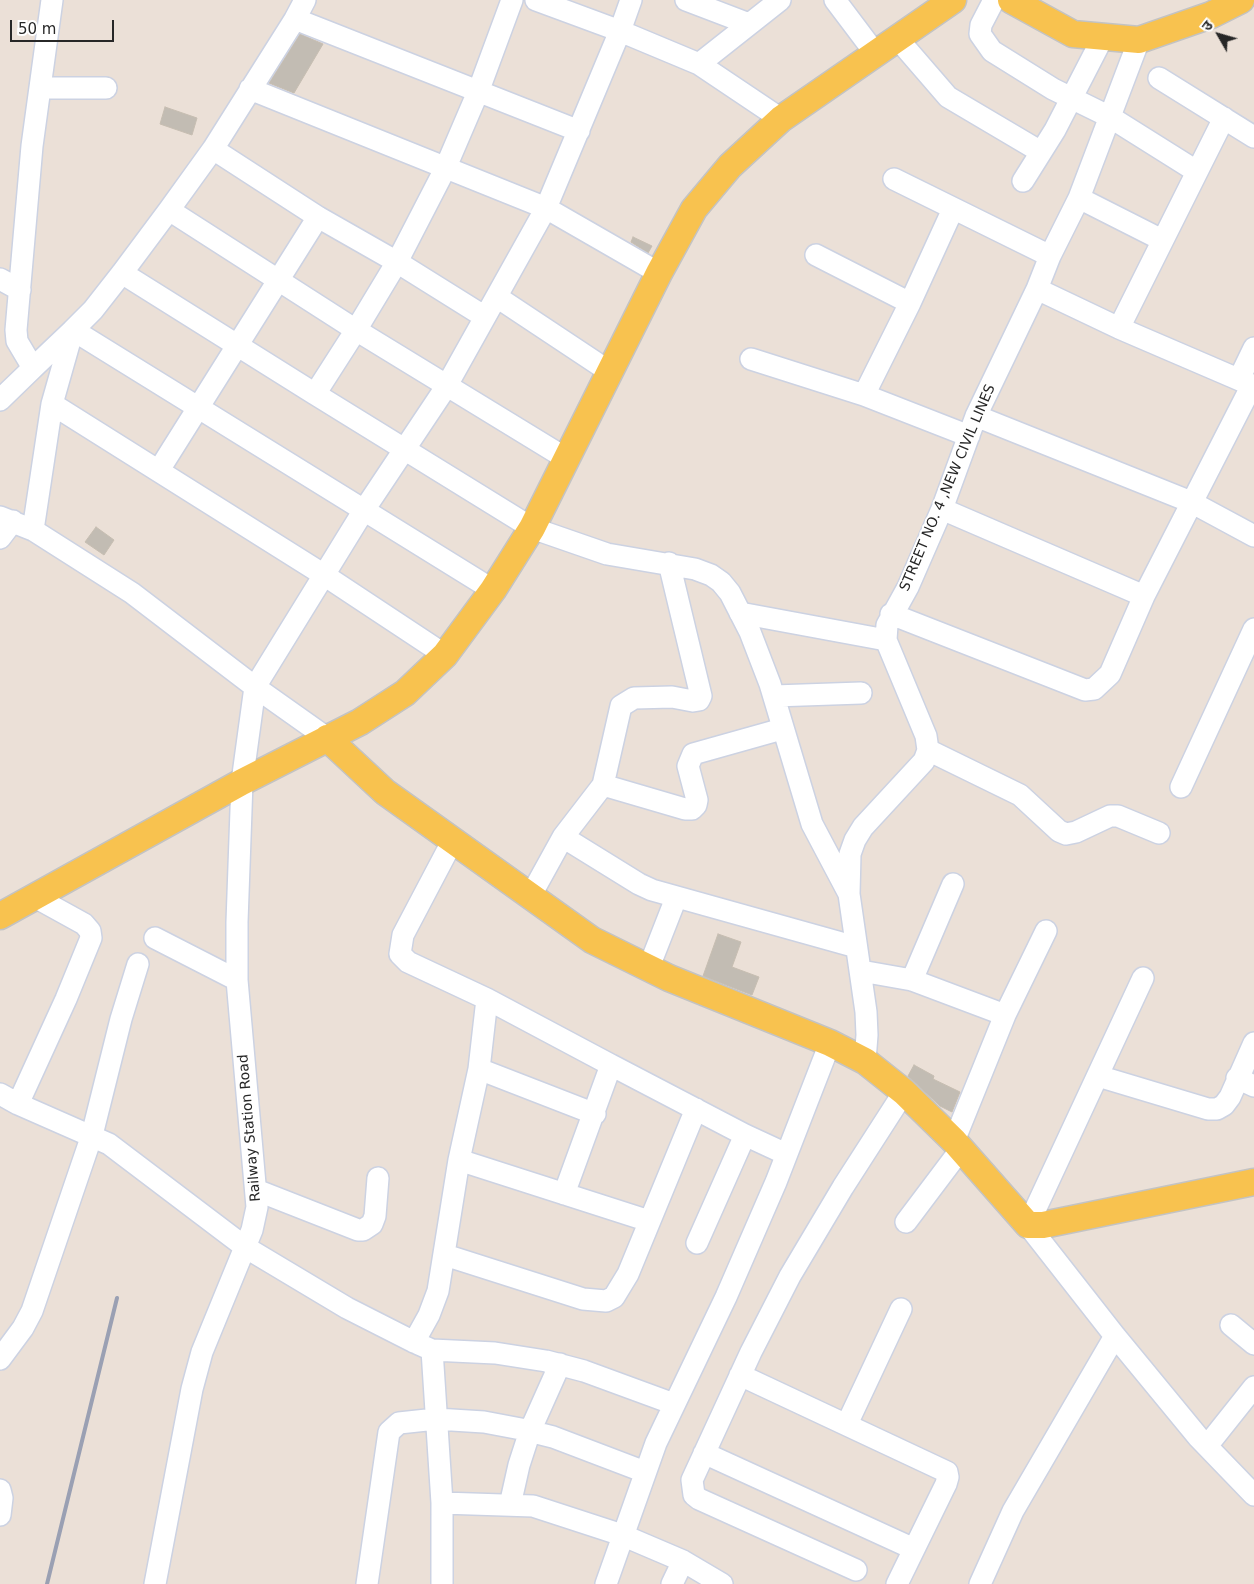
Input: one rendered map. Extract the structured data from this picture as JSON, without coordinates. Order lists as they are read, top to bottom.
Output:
{
  "streets": {
    "street": ["STREET NO. 4 ,NEW CIVIL LINES", "Railway Station Road"]
  },
  "scale_bar": "50 m",
  "north": "top left"
}
